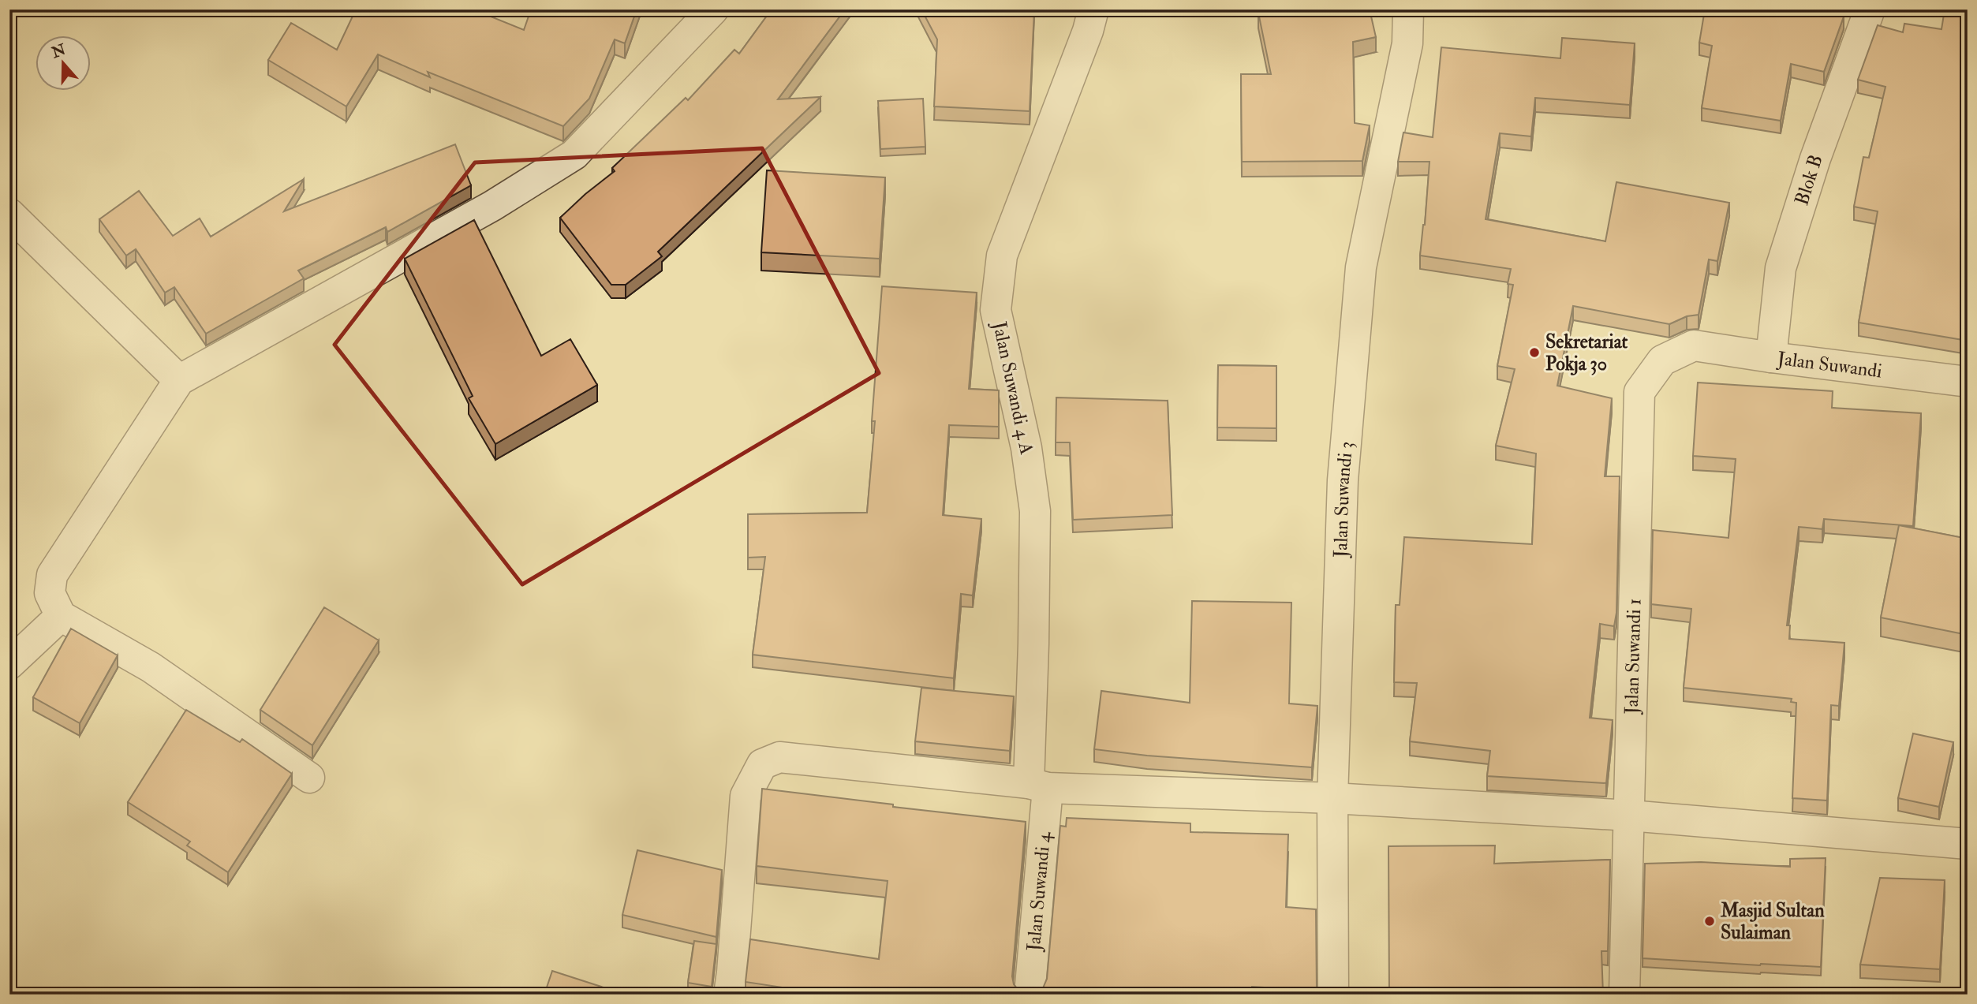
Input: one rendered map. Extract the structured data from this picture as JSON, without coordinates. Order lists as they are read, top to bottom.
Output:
{
  "streets": {
    "street": [
      "Blok B",
      "Jalan Suwandi",
      "Jalan Suwandi 4 A",
      "Jalan Suwandi 3",
      "Jalan Suwandi 1",
      "Jalan Suwandi 4"
    ]
  },
  "crossings": [
    ["Blok B", "Jalan Suwandi"],
    ["Jalan Suwandi", "Jalan Suwandi 1"],
    ["Jalan Suwandi 4 A", "Jalan Suwandi 4"]
  ],
  "places": ["Sekretariat Pokja 30", "Masjid Sultan Sulaiman"],
  "north": "top"
}
